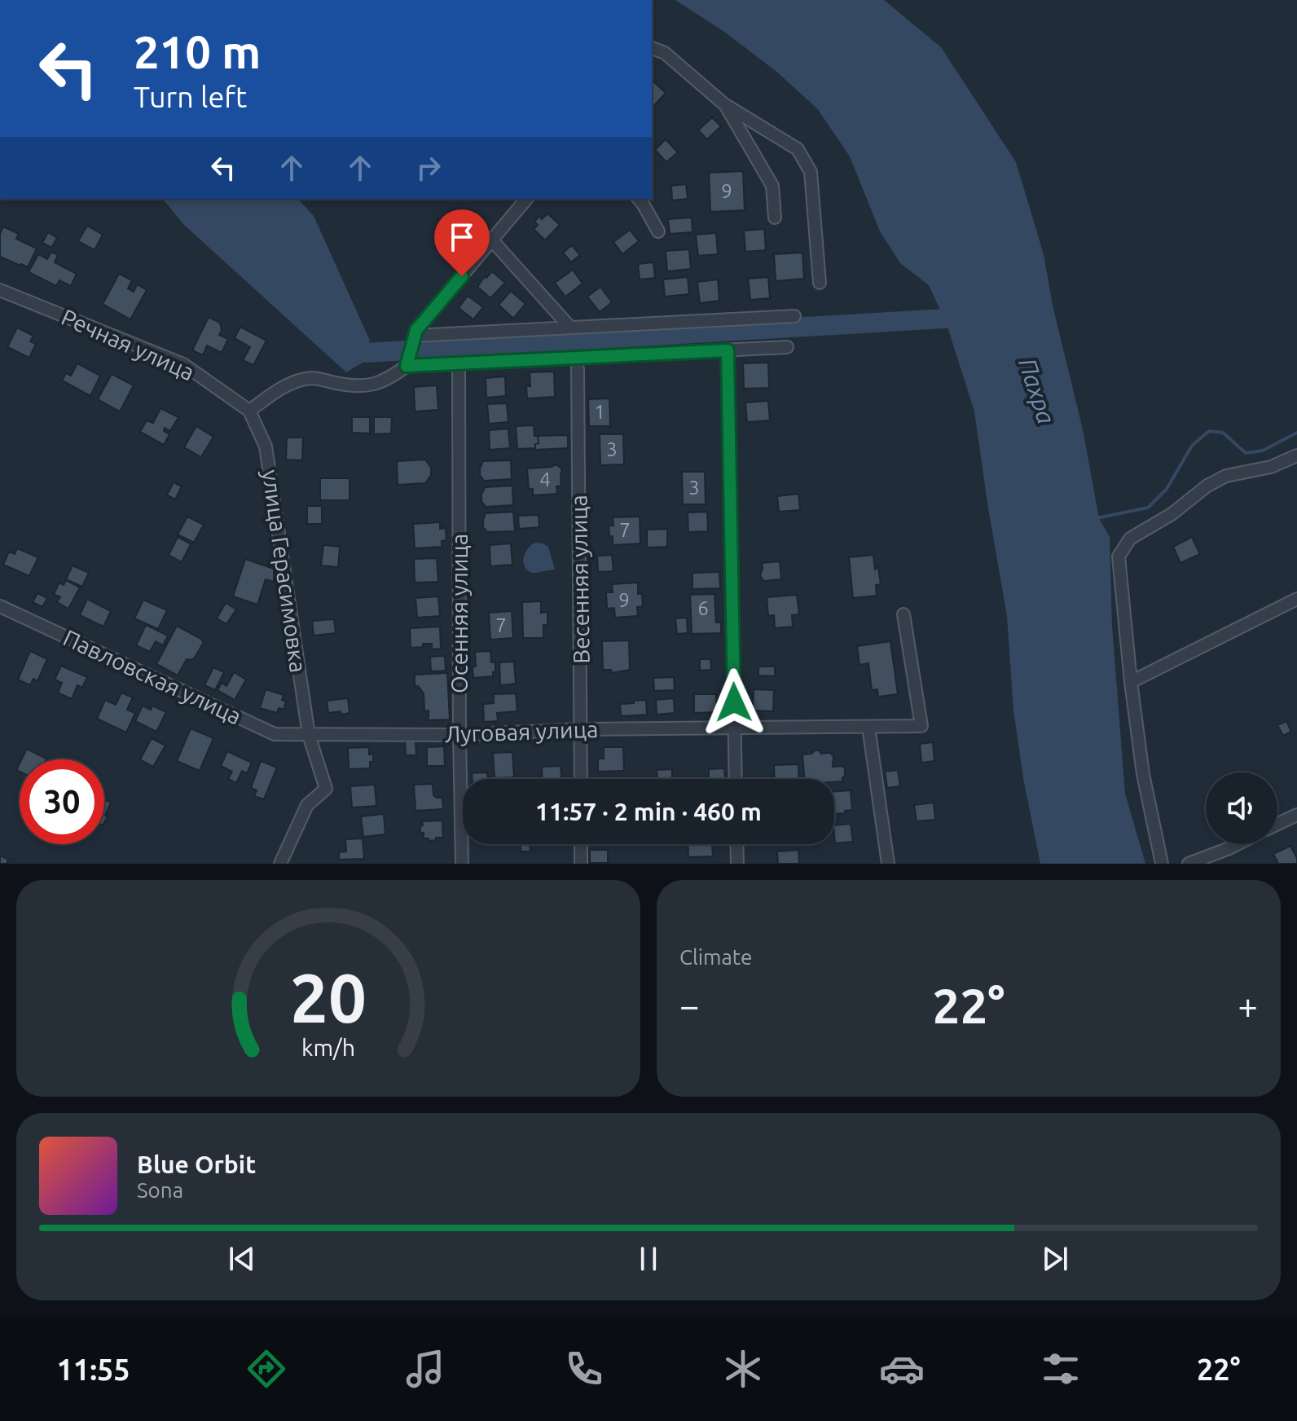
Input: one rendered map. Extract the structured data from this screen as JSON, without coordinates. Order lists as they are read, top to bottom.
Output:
{
  "streets": {
    "street": [
      "Речная улица",
      "улица Герасимовка",
      "Весенняя улица",
      "Осенняя улица",
      "Павловская улица",
      "Луговая улица"
    ]
  },
  "crossings": [
    ["Речная улица", "улица Герасимовка"],
    ["улица Герасимовка", "Павловская улица"],
    ["улица Герасимовка", "Луговая улица"],
    ["Весенняя улица", "Луговая улица"],
    ["Осенняя улица", "Луговая улица"],
    ["Павловская улица", "Луговая улица"]
  ],
  "water": ["Пахра"],
  "house_numbers": [
    "9",
    "1",
    "3",
    "4",
    "3",
    "7",
    "9",
    "6",
    "7"
  ],
  "page": {
    "turn": ["210 m", "Turn left"],
    "limit": "30",
    "trip": "11:57 · 2 min · 460 m",
    "tile": "Climate",
    "heat": ["−", "22°", "+"],
    "song": ["Blue Orbit", "Sona"],
    "tabs": ["11:55", "22°"],
    "gauge": ["20", "km/h"]
  }
}
